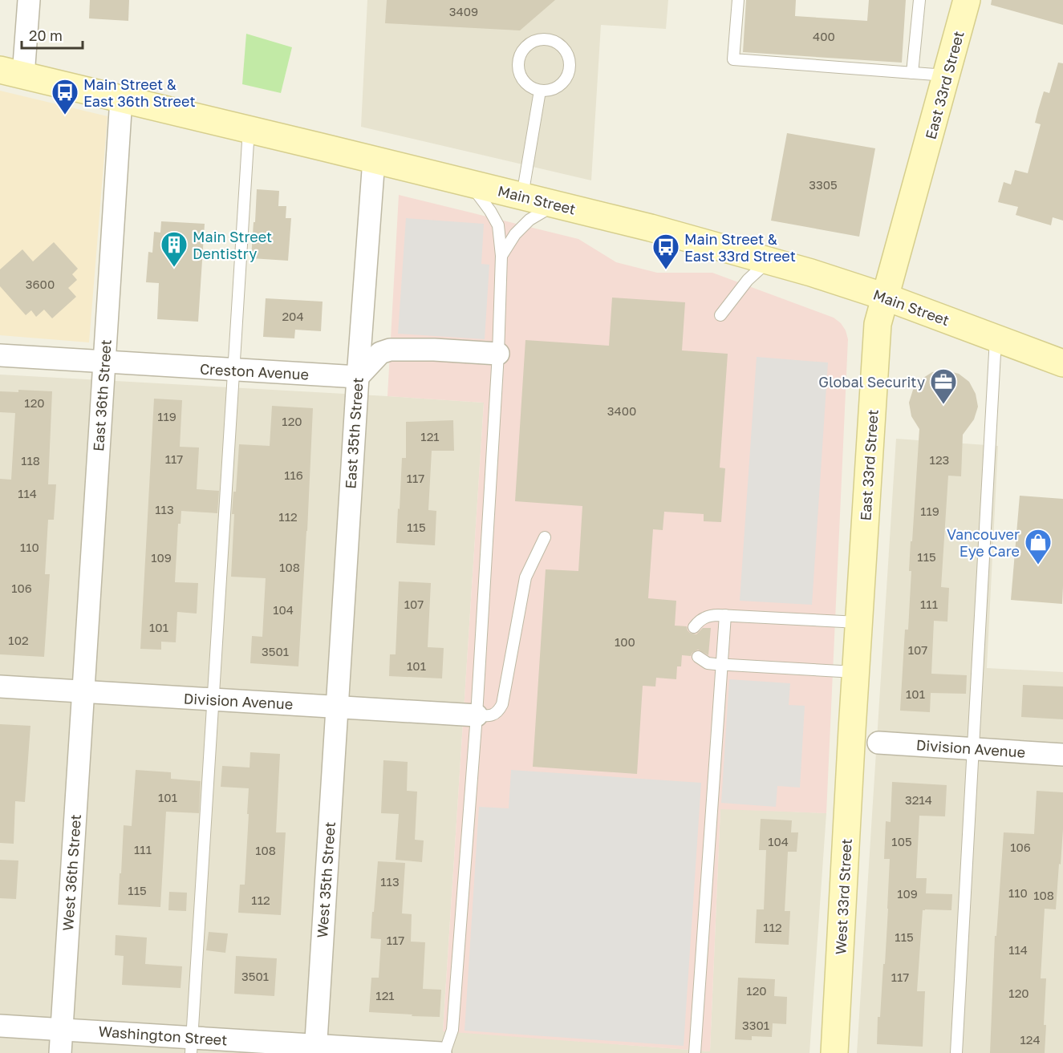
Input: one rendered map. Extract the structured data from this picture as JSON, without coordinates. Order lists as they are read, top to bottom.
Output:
{
  "streets": {
    "main road": ["East 33rd Street", "Main Street", "West 33rd Street"],
    "street": [
      "Creston Avenue",
      "East 36th Street",
      "East 35th Street",
      "Division Avenue",
      "West 36th Street",
      "West 35th Street",
      "Washington Street"
    ]
  },
  "crossings": [
    ["East 33rd Street", "Main Street"],
    ["East 33rd Street", "West 33rd Street"],
    ["Main Street", "East 36th Street"],
    ["Main Street", "East 35th Street"],
    ["Creston Avenue", "East 36th Street"],
    ["Creston Avenue", "East 35th Street"],
    ["East 36th Street", "Division Avenue"],
    ["East 36th Street", "West 36th Street"],
    ["East 35th Street", "Division Avenue"],
    ["East 35th Street", "West 35th Street"],
    ["Division Avenue", "West 36th Street"],
    ["Division Avenue", "West 35th Street"],
    ["West 36th Street", "Washington Street"],
    ["West 35th Street", "Washington Street"]
  ],
  "places": {
    "bus stop": ["Main Street & East 36th Street", "Main Street & East 33rd Street"],
    "building": ["Main Street Dentistry"],
    "office": ["Global Security"],
    "shop": ["Vancouver Eye Care"]
  },
  "house_numbers": [
    "3409",
    "400",
    "3305",
    "3600",
    "204",
    "120",
    "3400",
    "119",
    "120",
    "121",
    "117",
    "123",
    "118",
    "116",
    "117",
    "114",
    "113",
    "119",
    "112",
    "115",
    "110",
    "115",
    "109",
    "108",
    "106",
    "107",
    "111",
    "104",
    "101",
    "102",
    "100",
    "107",
    "3501",
    "101",
    "101",
    "101",
    "3214",
    "104",
    "105",
    "106",
    "111",
    "108",
    "113",
    "115",
    "110",
    "109",
    "108",
    "112",
    "112",
    "115",
    "117",
    "114",
    "3501",
    "117",
    "120",
    "120",
    "121",
    "3301",
    "124"
  ],
  "scale_bar": "20 m"
}
